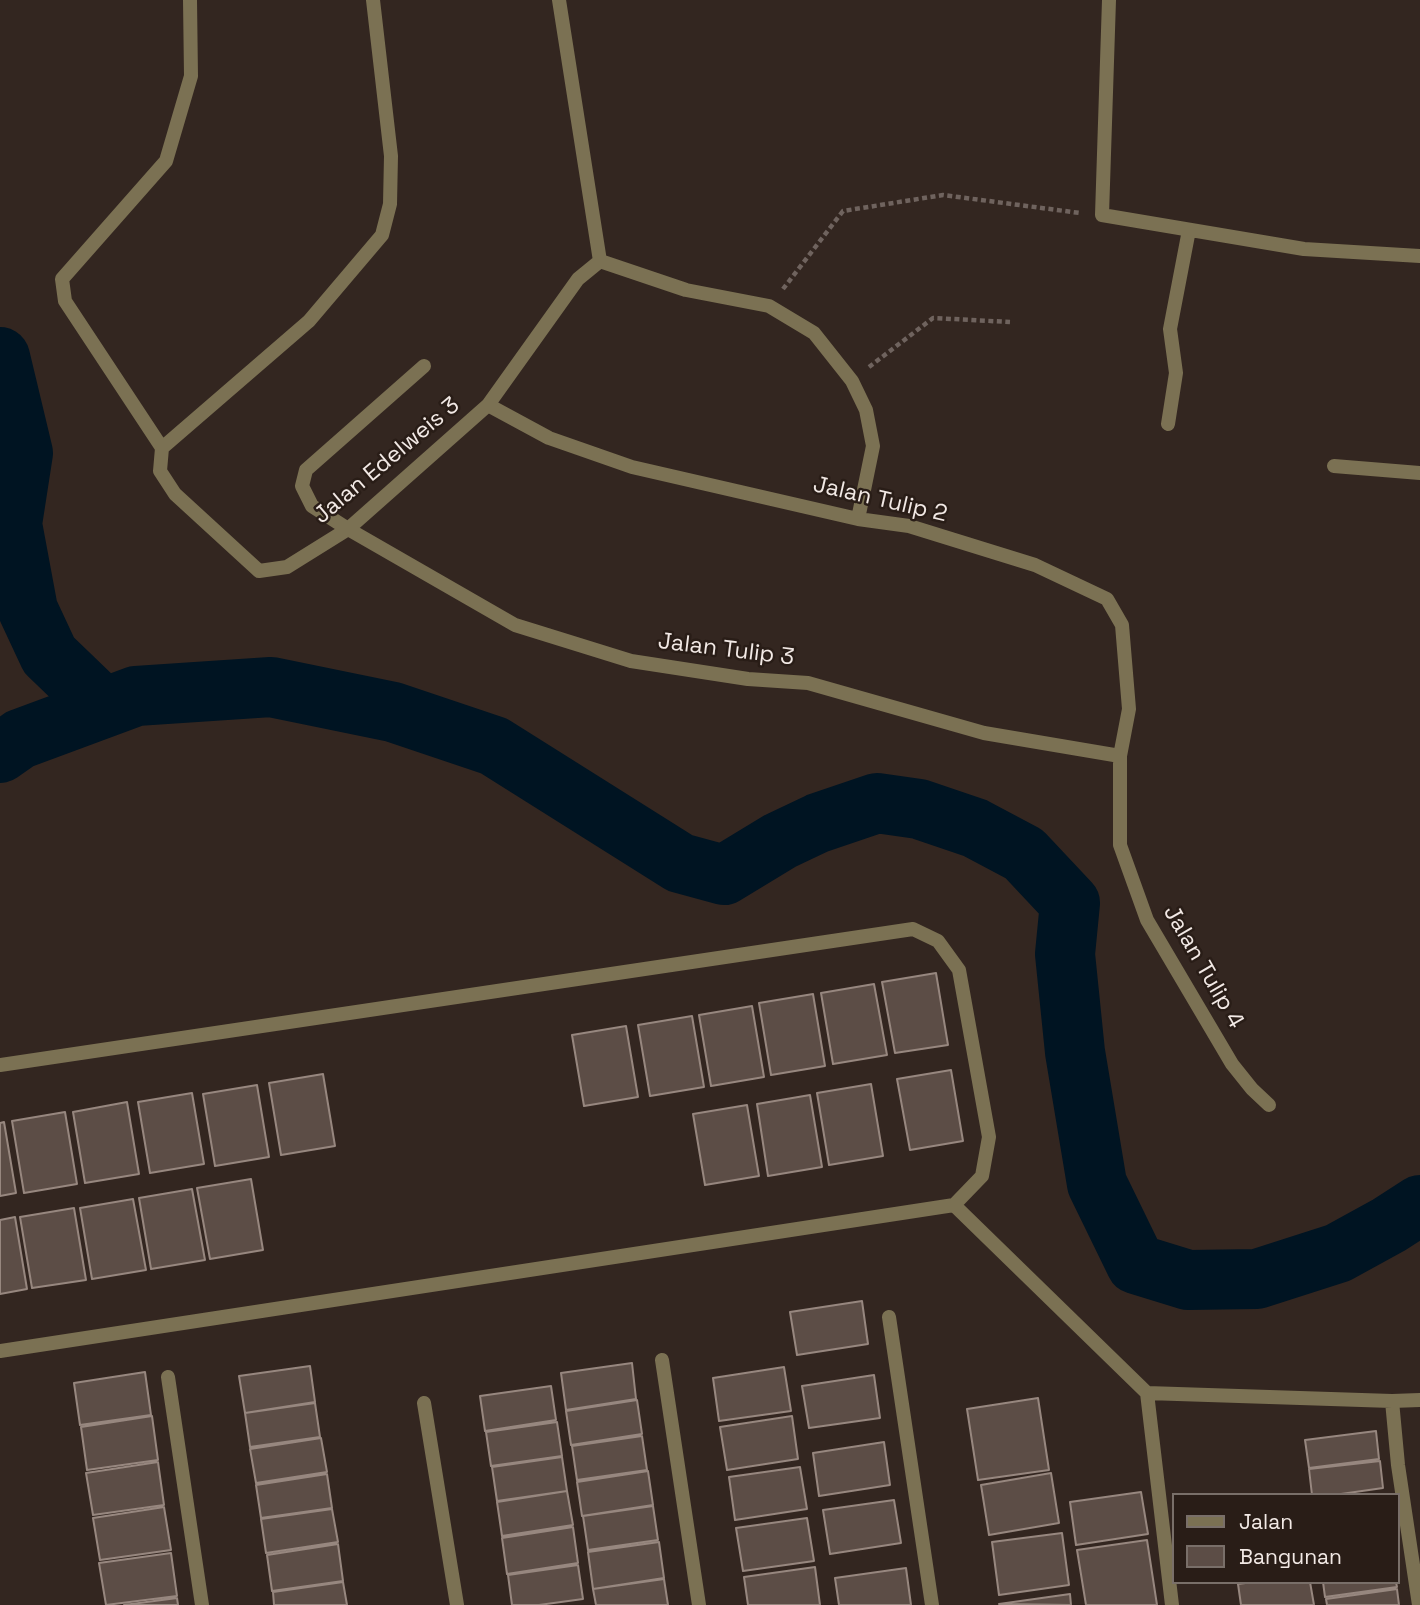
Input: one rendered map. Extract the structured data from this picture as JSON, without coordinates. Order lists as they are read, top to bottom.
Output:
{
  "streets": {
    "street": [
      "Jalan Edelweis 3",
      "Jalan Tulip 2",
      "Jalan Tulip 3",
      "Jalan Tulip 4"
    ]
  },
  "crossings": [
    ["Jalan Edelweis 3", "Jalan Tulip 2"],
    ["Jalan Edelweis 3", "Jalan Tulip 3"],
    ["Jalan Tulip 2", "Jalan Tulip 3"],
    ["Jalan Tulip 2", "Jalan Tulip 4"],
    ["Jalan Tulip 3", "Jalan Tulip 4"]
  ],
  "legend": ["Jalan", "Bangunan"]
}
